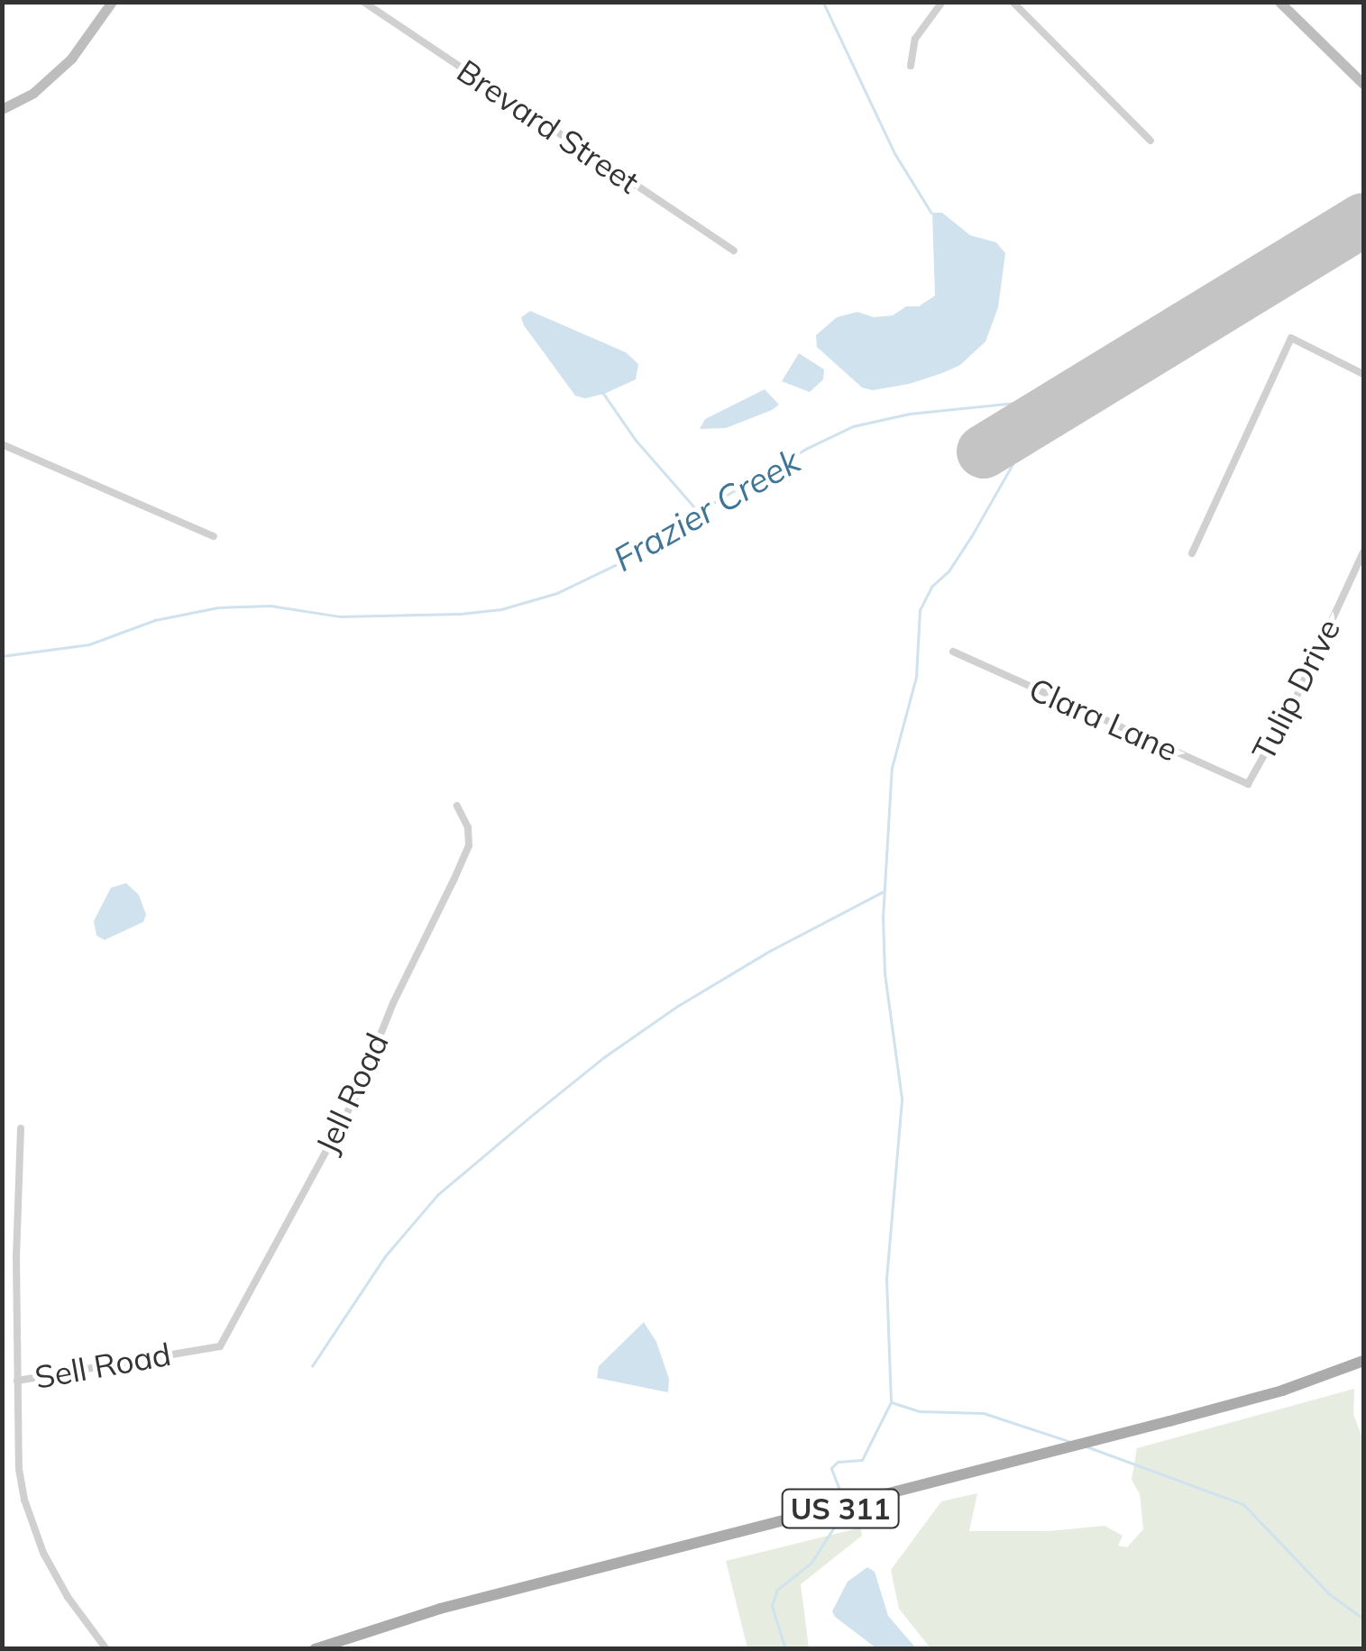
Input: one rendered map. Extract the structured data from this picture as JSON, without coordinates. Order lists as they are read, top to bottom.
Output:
{
  "streets": {
    "main road": ["US 311"],
    "street": [
      "Brevard Street",
      "Tulip Drive",
      "Clara Lane",
      "Jell Road",
      "Sell Road"
    ]
  },
  "crossings": [
    ["Tulip Drive", "Clara Lane"],
    ["Jell Road", "Sell Road"]
  ],
  "water": ["Frazier Creek"]
}
